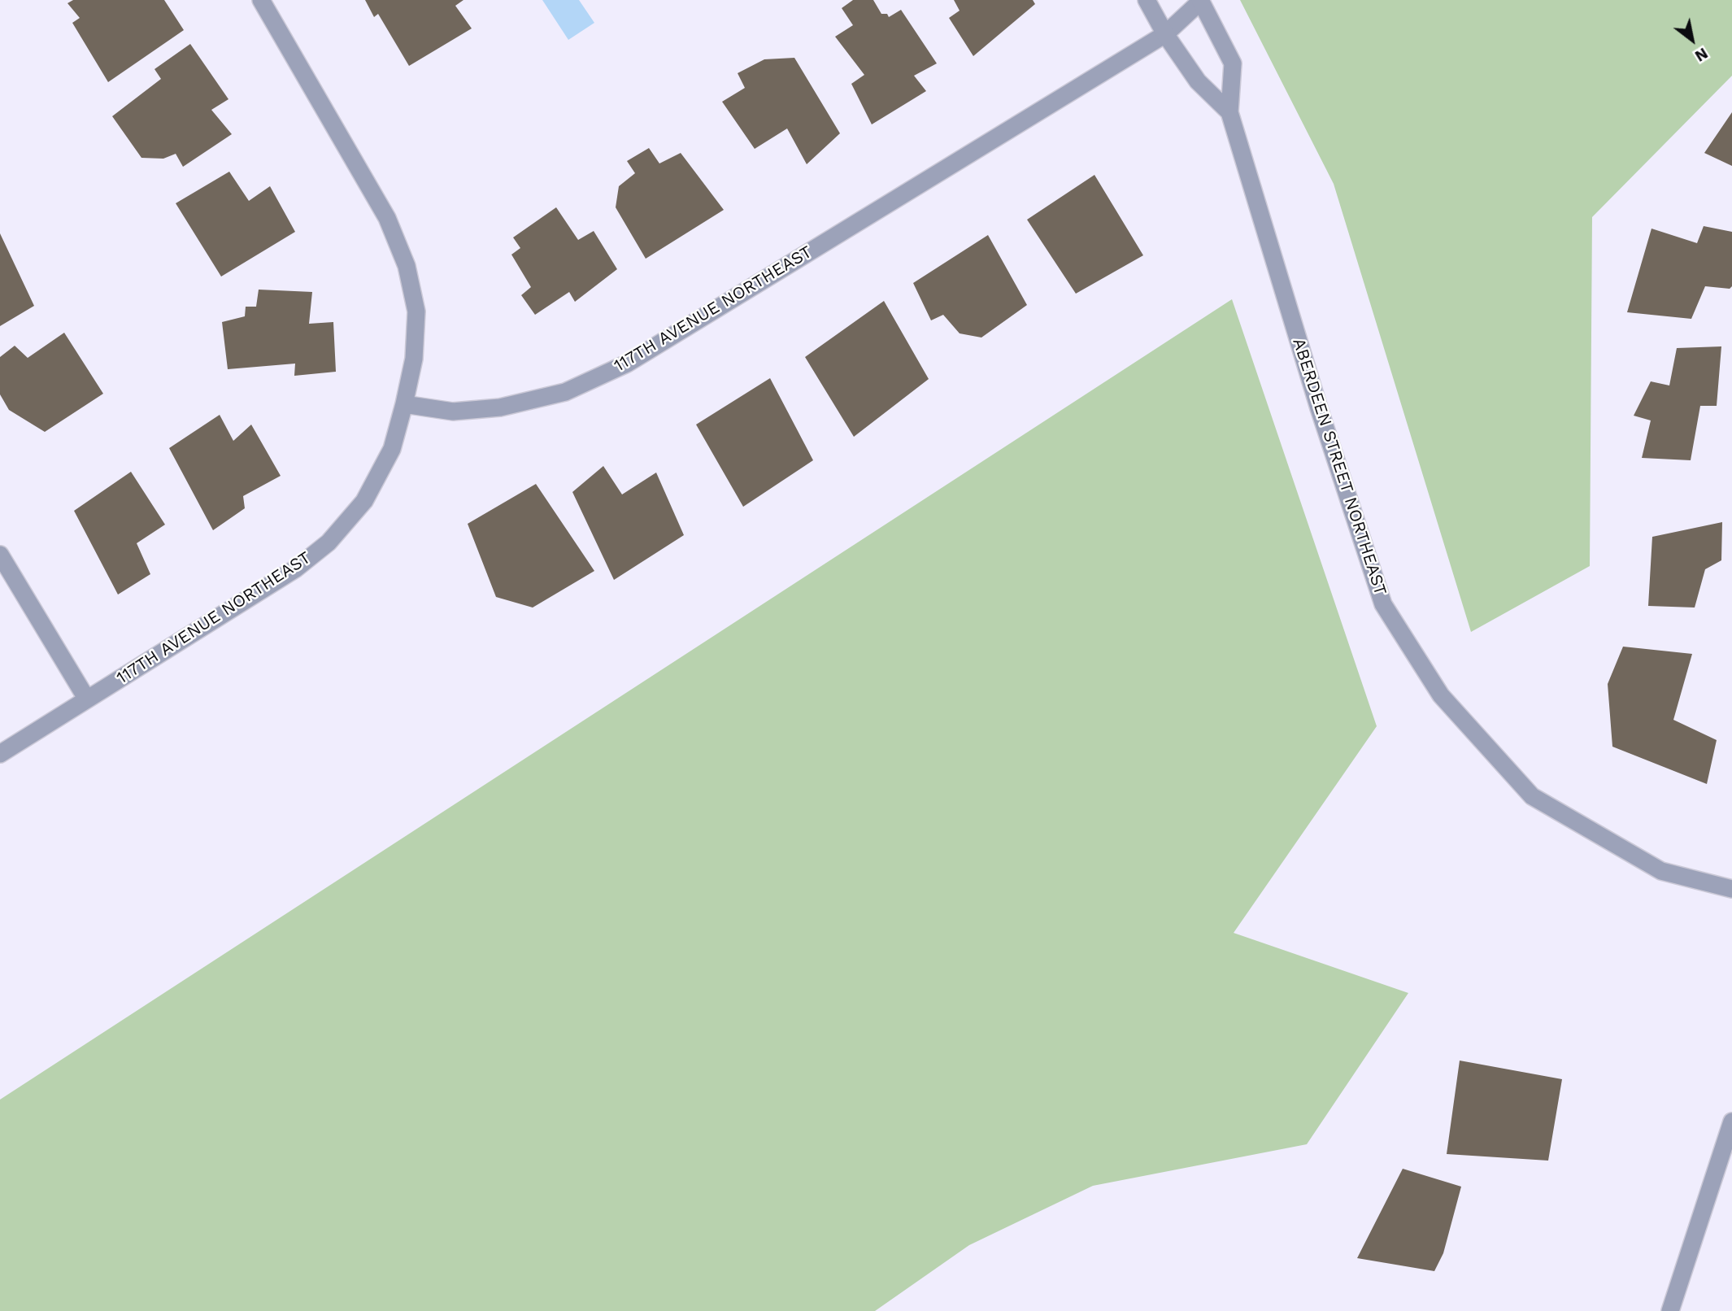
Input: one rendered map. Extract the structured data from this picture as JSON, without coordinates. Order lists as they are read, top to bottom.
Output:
{
  "streets": {
    "street": ["117TH AVENUE NORTHEAST", "ABERDEEN STREET NORTHEAST"]
  },
  "crossings": [
    ["117TH AVENUE NORTHEAST", "ABERDEEN STREET NORTHEAST"]
  ],
  "north": "bottom right"
}
